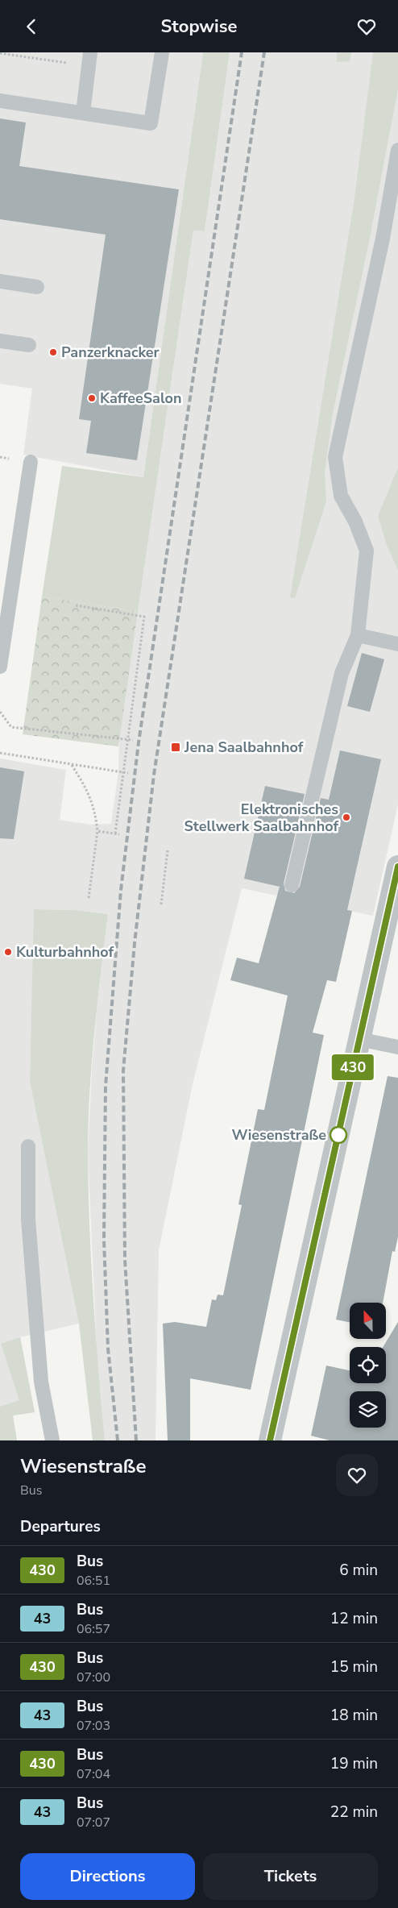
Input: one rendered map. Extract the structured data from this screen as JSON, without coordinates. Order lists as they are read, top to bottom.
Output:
{
  "places": {
    "other": [
      "Panzerknacker",
      "KaffeeSalon",
      "Elektronisches Stellwerk Saalbahnhof",
      "Kulturbahnhof",
      "Wiesenstraße"
    ],
    "transit": ["Jena Saalbahnhof"]
  },
  "lines": ["bus line 430"],
  "north": "top",
  "page": {
    "header": "Stopwise",
    "on_map": "430",
    "heading": [
      ["Wiesenstraße", "Bus"],
      "Departures"
    ],
    "list": [
      {
        "mark": "430",
        "name": "Bus",
        "note": "06:51",
        "value": "6 min"
      },
      {
        "mark": "43",
        "name": "Bus",
        "note": "06:57",
        "value": "12 min"
      },
      {
        "mark": "430",
        "name": "Bus",
        "note": "07:00",
        "value": "15 min"
      },
      {
        "mark": "43",
        "name": "Bus",
        "note": "07:03",
        "value": "18 min"
      },
      {
        "mark": "430",
        "name": "Bus",
        "note": "07:04",
        "value": "19 min"
      },
      {
        "mark": "43",
        "name": "Bus",
        "note": "07:07",
        "value": "22 min"
      }
    ],
    "buttons": ["Directions", "Tickets"]
  }
}
